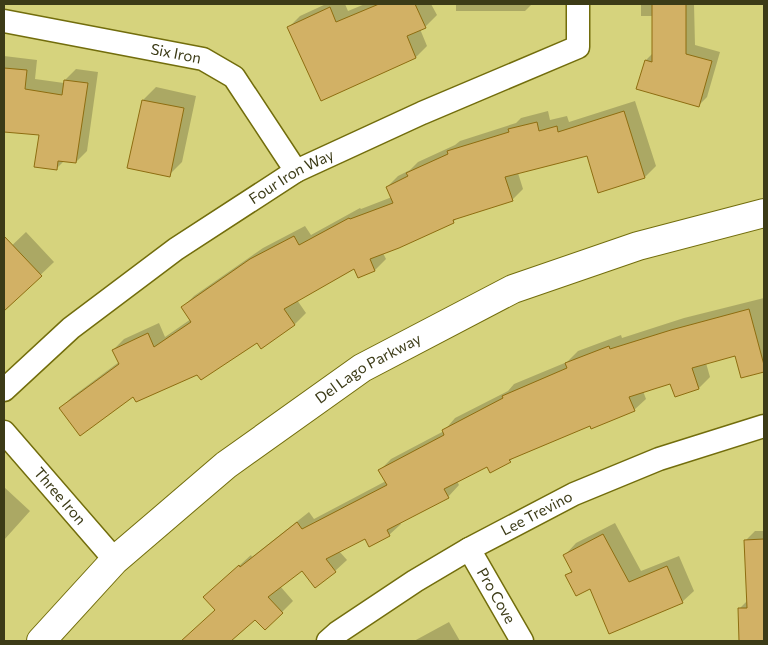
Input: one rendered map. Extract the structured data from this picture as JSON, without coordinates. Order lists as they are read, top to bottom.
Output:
{
  "streets": {
    "street": [
      "Six Iron",
      "Four Iron Way",
      "Del Lago Parkway",
      "Three Iron",
      "Lee Trevino",
      "Pro Cove"
    ]
  },
  "crossings": [
    ["Six Iron", "Four Iron Way"],
    ["Del Lago Parkway", "Three Iron"],
    ["Lee Trevino", "Pro Cove"]
  ]
}
